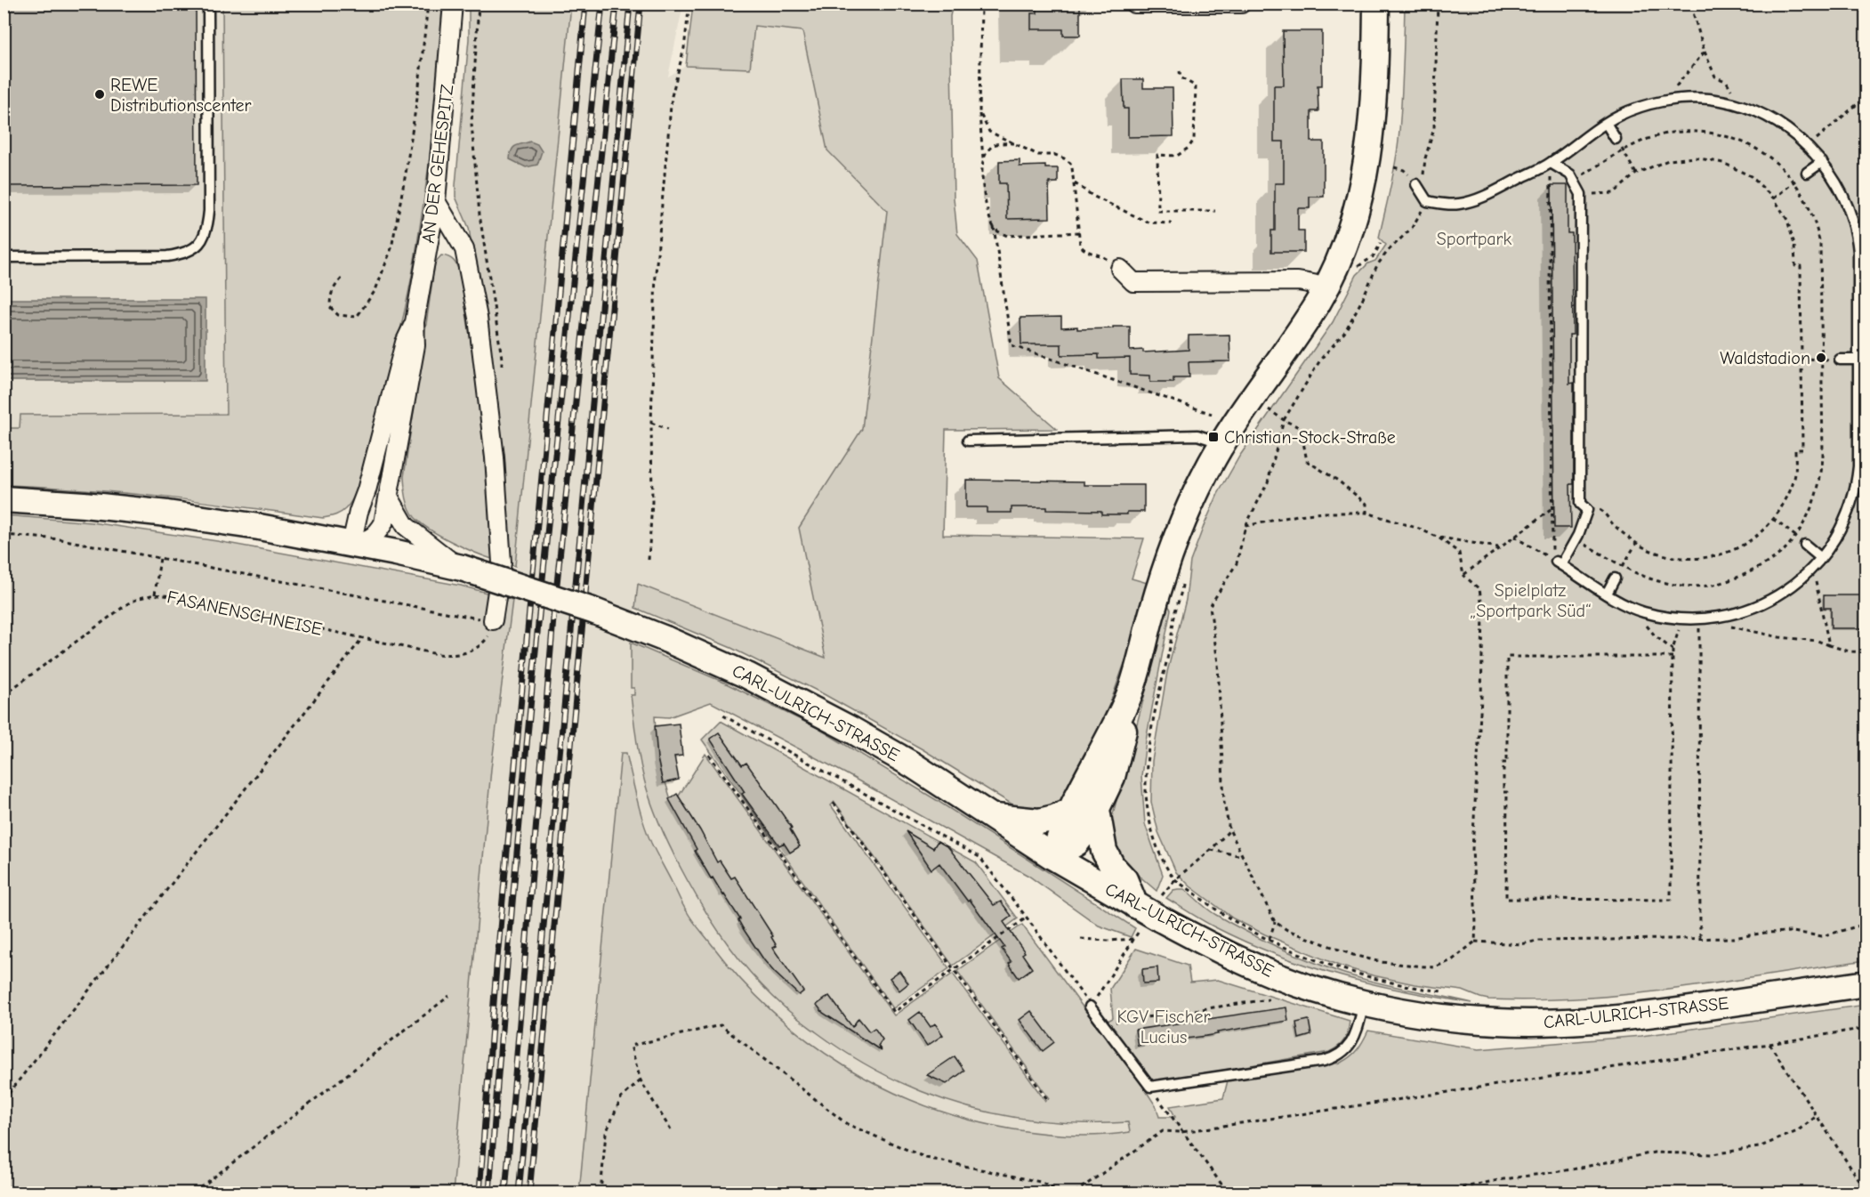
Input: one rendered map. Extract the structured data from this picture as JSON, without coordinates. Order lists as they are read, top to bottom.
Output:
{
  "streets": {
    "main road": ["CARL-ULRICH-STRASSE"],
    "street": ["AN DER GEHESPITZ"],
    "path": ["FASANENSCHNEISE"]
  },
  "crossings": [
    ["AN DER GEHESPITZ", "CARL-ULRICH-STRASSE"]
  ],
  "parks": ["Sportpark", "Spielplatz „Sportpark Süd“", "KGV Fischer Lucius"],
  "places": {
    "other": ["REWE Distributionscenter", "Waldstadion"],
    "transit": ["Christian-Stock-Straße"]
  }
}
